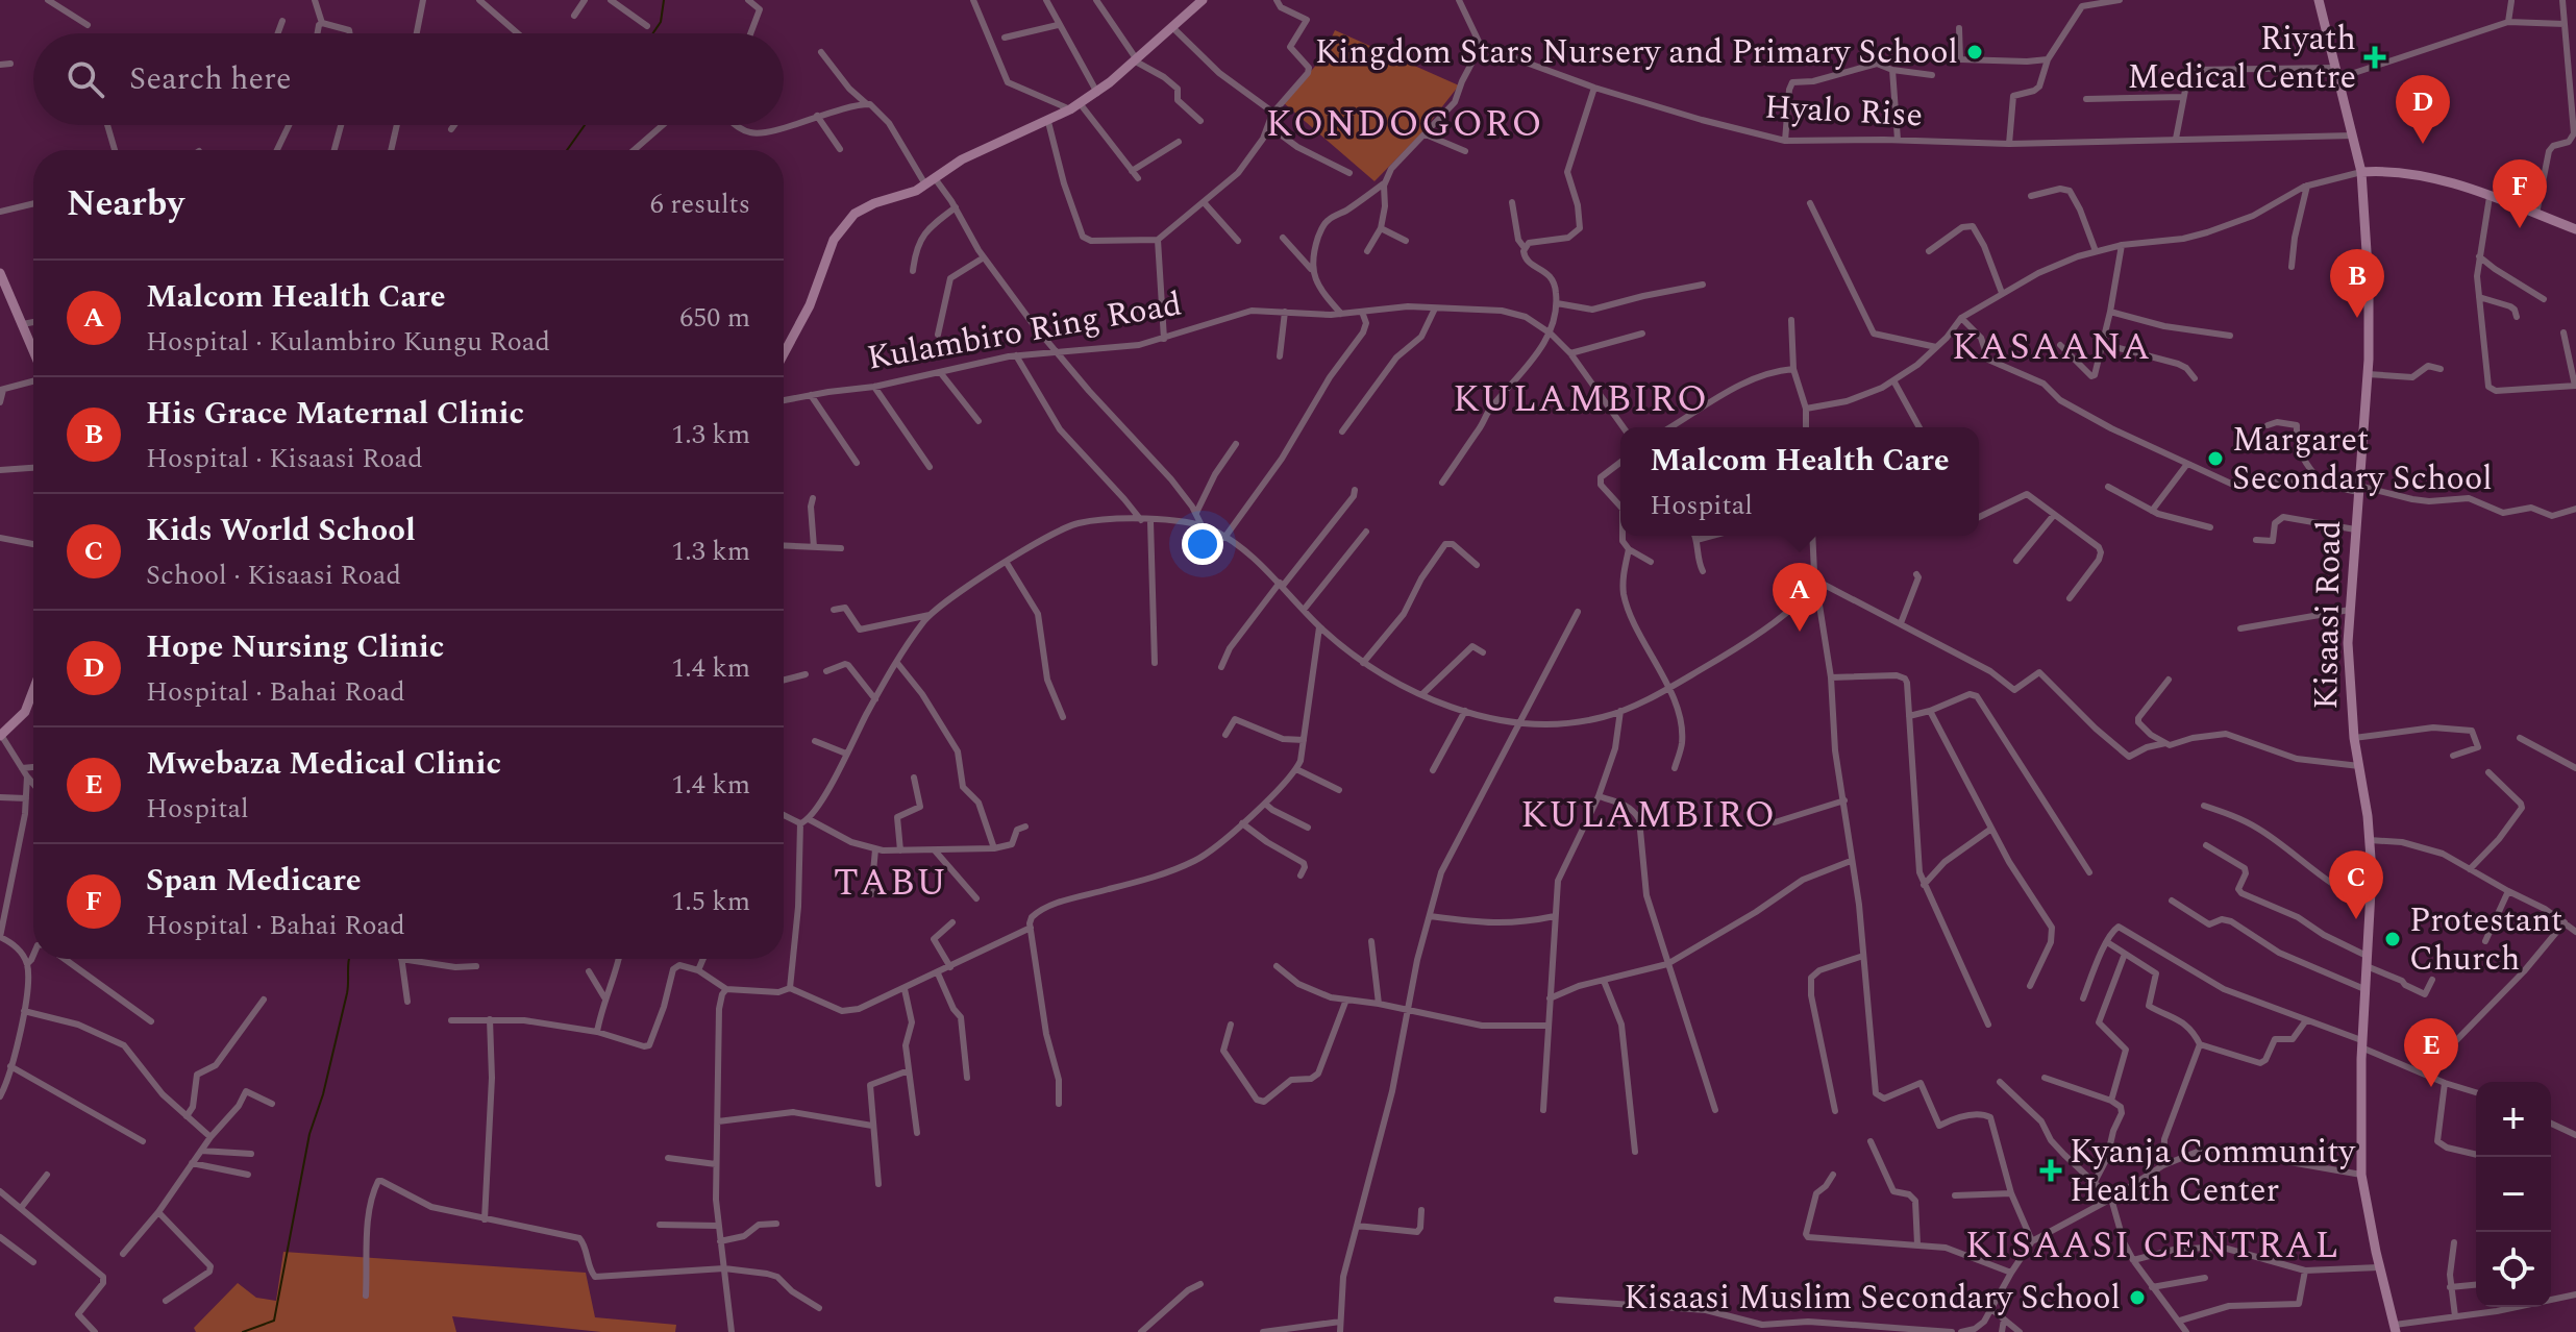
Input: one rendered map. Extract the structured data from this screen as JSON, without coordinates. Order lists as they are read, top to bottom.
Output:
{
  "streets": {
    "main road": ["Kisaasi Road"],
    "street": ["Hyalo Rise", "Kulambiro Ring Road"]
  },
  "crossings": [
    ["Hyalo Rise", "Kisaasi Road"]
  ],
  "districts": [
    "KONDOGORO",
    "KASAANA",
    "KULAMBIRO",
    "KULAMBIRO",
    "TABU",
    "KISAASI CENTRAL"
  ],
  "places": {
    "other": [
      "Kingdom Stars Nursery and Primary School",
      "Margaret Secondary School",
      "Protestant Church",
      "Kisaasi Muslim Secondary School"
    ],
    "health": ["Riyath Medical Centre", "Kyanja Community Health Center"]
  },
  "page": {
    "search": "Search here",
    "pins": [
      "D",
      "F",
      "B",
      "A",
      "C",
      "E"
    ],
    "heading": ["Nearby", "6 results"],
    "list": [
      {
        "mark": "A",
        "name": "Malcom Health Care",
        "note": "Hospital · Kulambiro Kungu Road",
        "value": "650 m"
      },
      {
        "mark": "B",
        "name": "His Grace Maternal Clinic",
        "note": "Hospital · Kisaasi Road",
        "value": "1.3 km"
      },
      {
        "mark": "C",
        "name": "Kids World School",
        "note": "School · Kisaasi Road",
        "value": "1.3 km"
      },
      {
        "mark": "D",
        "name": "Hope Nursing Clinic",
        "note": "Hospital · Bahai Road",
        "value": "1.4 km"
      },
      {
        "mark": "E",
        "name": "Mwebaza Medical Clinic",
        "note": "Hospital",
        "value": "1.4 km"
      },
      {
        "mark": "F",
        "name": "Span Medicare",
        "note": "Hospital · Bahai Road",
        "value": "1.5 km"
      }
    ],
    "popup": ["Malcom Health Care", "Hospital"],
    "map_buttons": ["+", "−"]
  }
}
